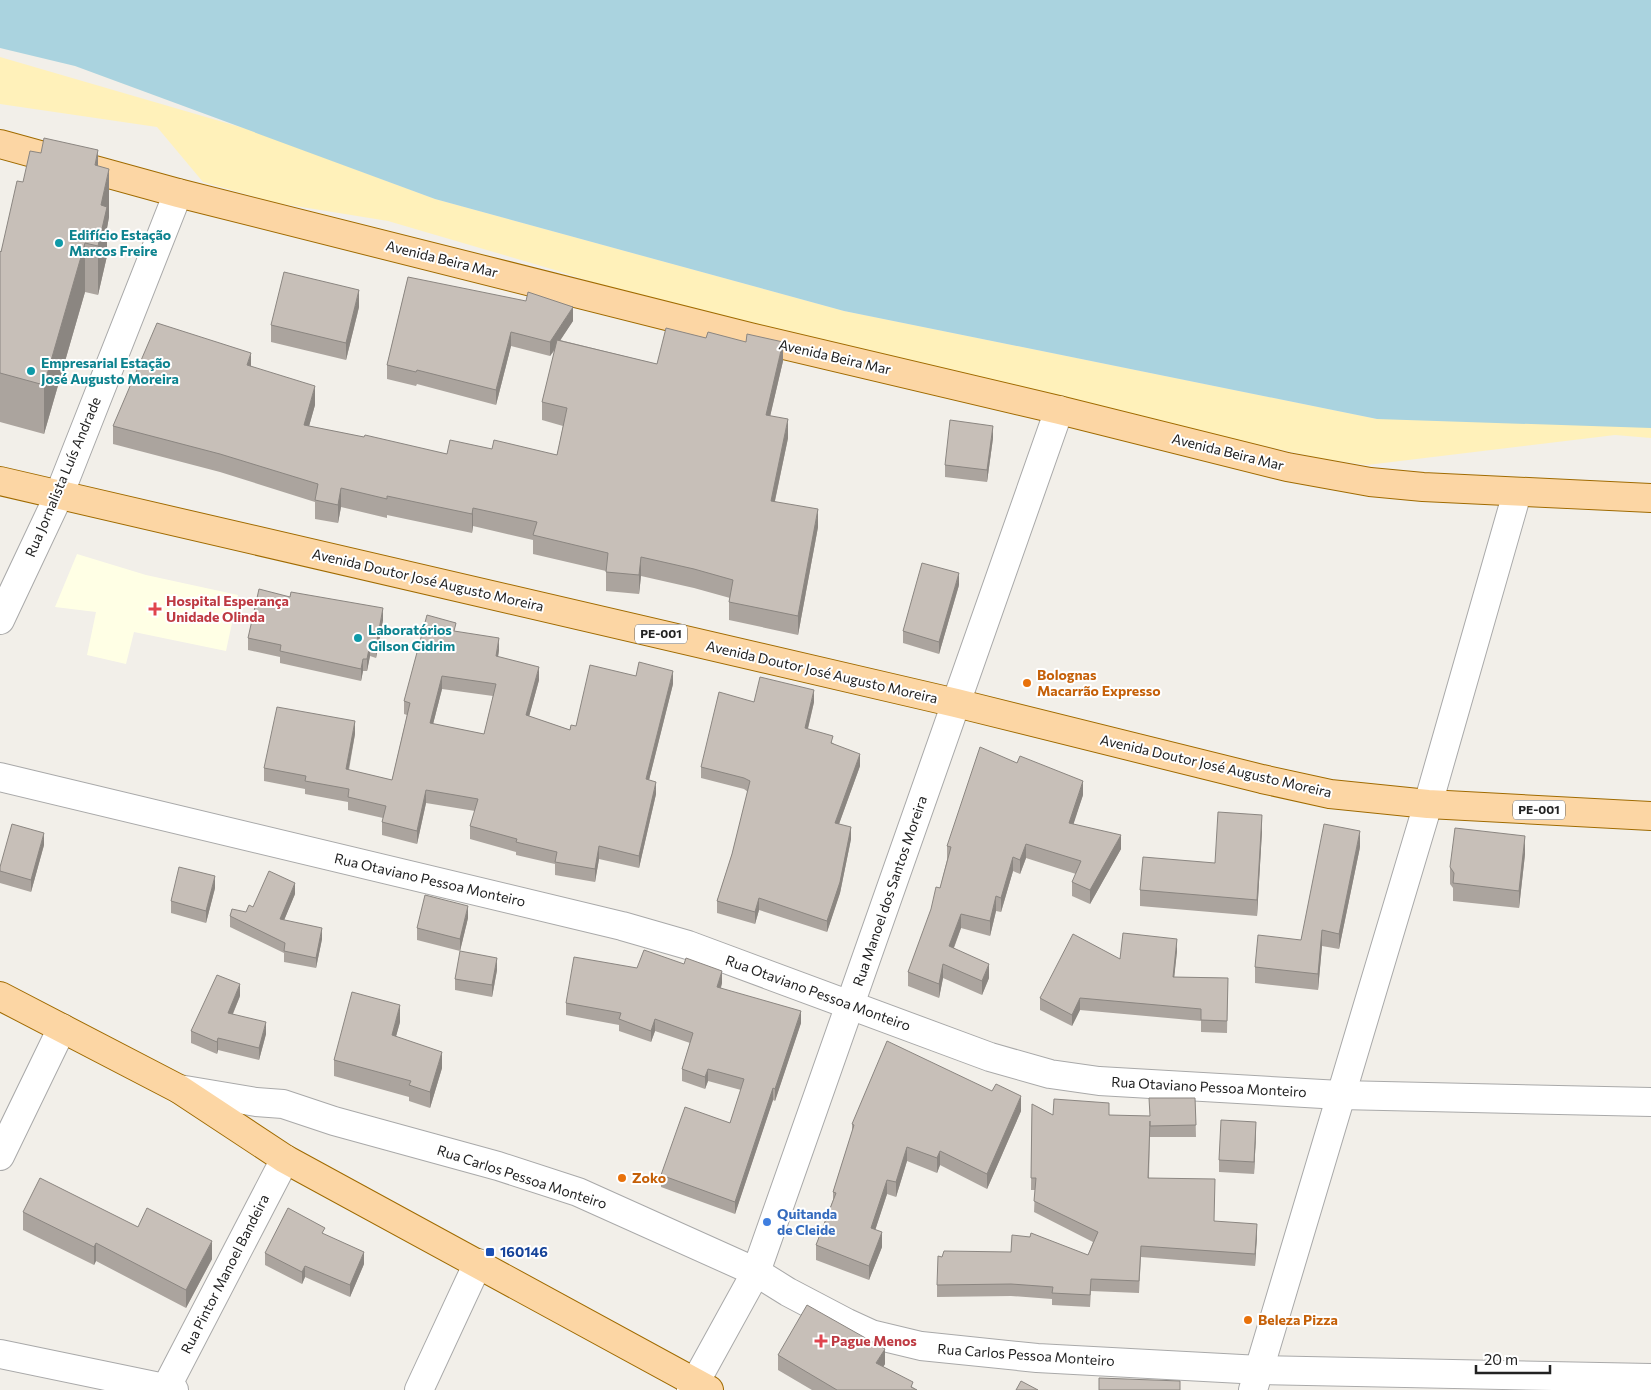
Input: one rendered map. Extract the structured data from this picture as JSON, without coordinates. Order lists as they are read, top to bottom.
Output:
{
  "streets": {
    "main road": ["Avenida Beira Mar", "Avenida Doutor José Augusto Moreira", "PE-001"],
    "street": [
      "Rua Jornalista Luís Andrade",
      "Rua Otaviano Pessoa Monteiro",
      "Rua Manoel dos Santos Moreira",
      "Rua Carlos Pessoa Monteiro",
      "Rua Pintor Manoel Bandeira"
    ]
  },
  "crossings": [
    ["Avenida Beira Mar", "Rua Jornalista Luís Andrade"],
    ["Avenida Beira Mar", "Rua Manoel dos Santos Moreira"],
    ["Rua Jornalista Luís Andrade", "Avenida Doutor José Augusto Moreira"],
    ["Avenida Doutor José Augusto Moreira", "Rua Manoel dos Santos Moreira"],
    ["Rua Otaviano Pessoa Monteiro", "Rua Manoel dos Santos Moreira"],
    ["Rua Manoel dos Santos Moreira", "Rua Carlos Pessoa Monteiro"]
  ],
  "places": {
    "other": [
      "Edifício Estação Marcos Freire",
      "Empresarial Estação José Augusto Moreira",
      "Laboratórios Gilson Cidrim",
      "Bolognas Macarrão Expresso",
      "Zoko",
      "Quitanda de Cleide",
      "Beleza Pizza"
    ],
    "health": ["Hospital Esperança Unidade Olinda", "Pague Menos"],
    "transit": ["160146"]
  },
  "scale_bar": "20 m"
}
